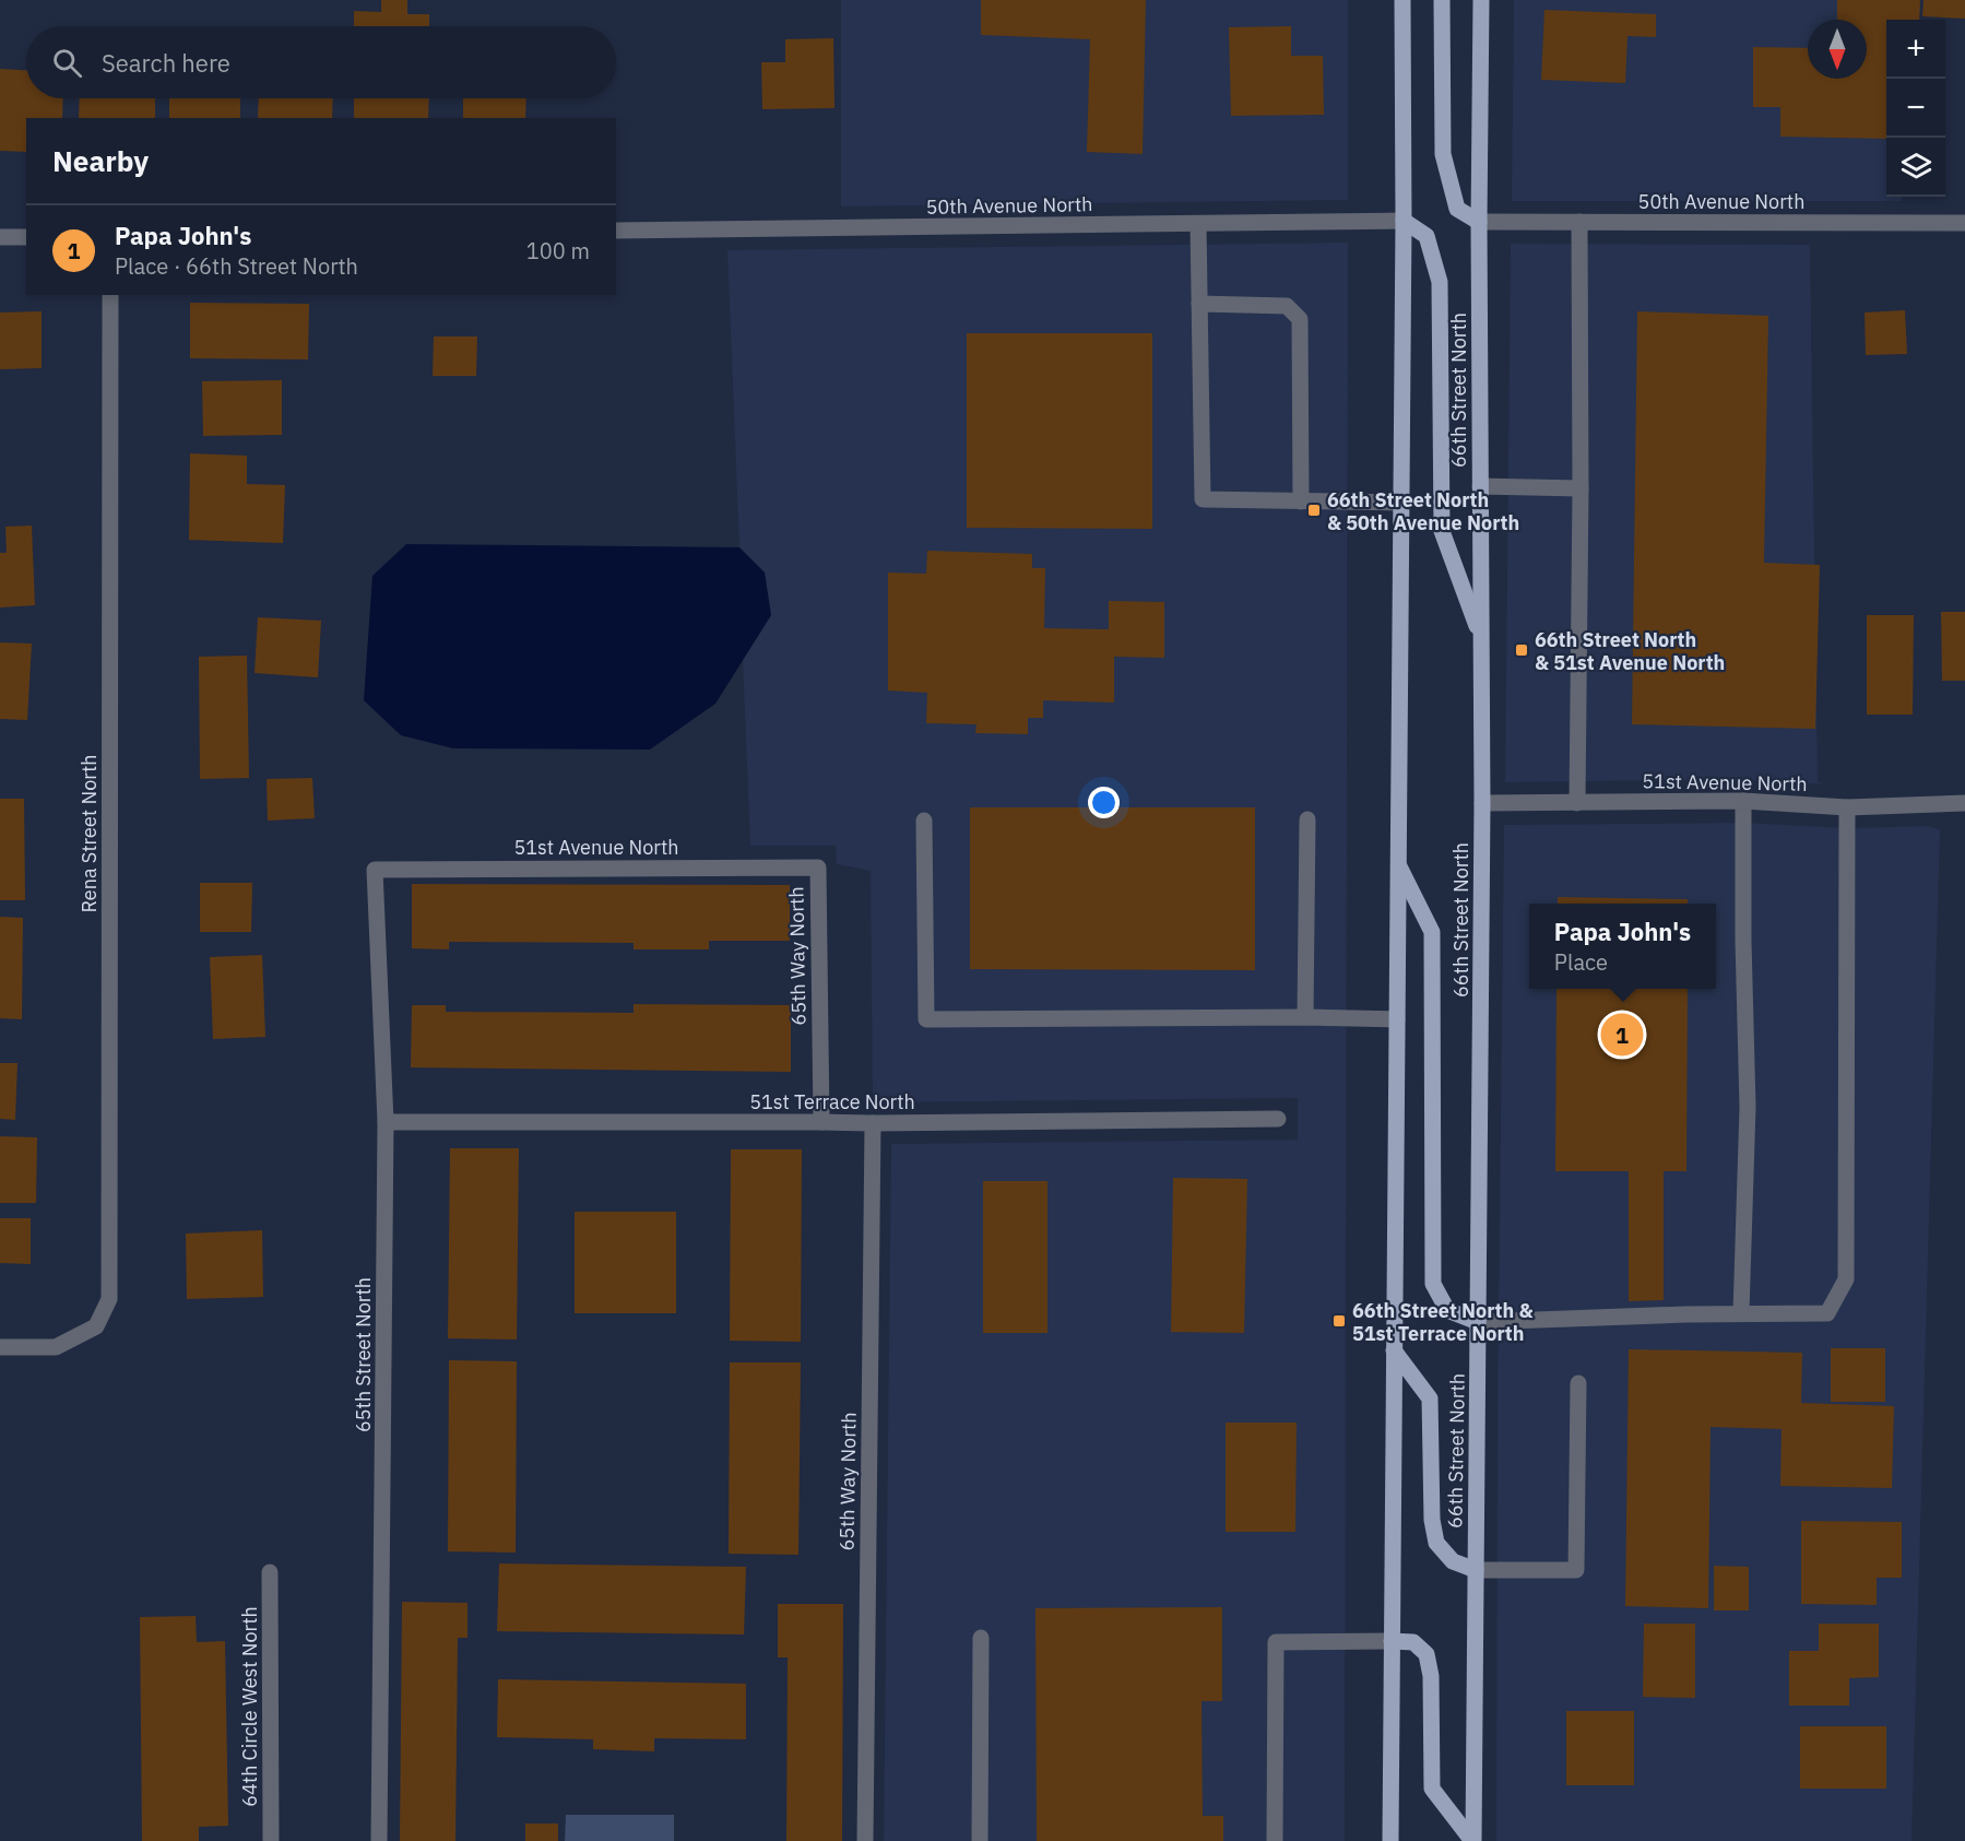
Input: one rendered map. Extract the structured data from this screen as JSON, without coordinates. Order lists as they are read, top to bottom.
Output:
{
  "streets": {
    "main road": ["66th Street North"],
    "street": [
      "50th Avenue North",
      "51st Avenue North",
      "Rena Street North",
      "65th Way North",
      "51st Terrace North",
      "65th Street North",
      "64th Circle West North"
    ]
  },
  "crossings": [
    ["50th Avenue North", "66th Street North"],
    ["66th Street North", "51st Avenue North"],
    ["51st Avenue North", "65th Way North"],
    ["51st Avenue North", "65th Street North"],
    ["65th Way North", "51st Terrace North"],
    ["51st Terrace North", "65th Street North"]
  ],
  "places": {
    "transit": ["66th Street North & 50th Avenue North", "66th Street North & 51st Avenue North", "66th Street North & 51st Terrace North"]
  },
  "north": "bottom",
  "page": {
    "map_buttons": ["+", "−"],
    "search": "Search here",
    "heading": "Nearby",
    "list": [
      {
        "mark": "1",
        "name": "Papa John's",
        "note": "Place · 66th Street North",
        "value": "100 m"
      }
    ],
    "popup": ["Papa John's", "Place"],
    "pins": "1"
  }
}
